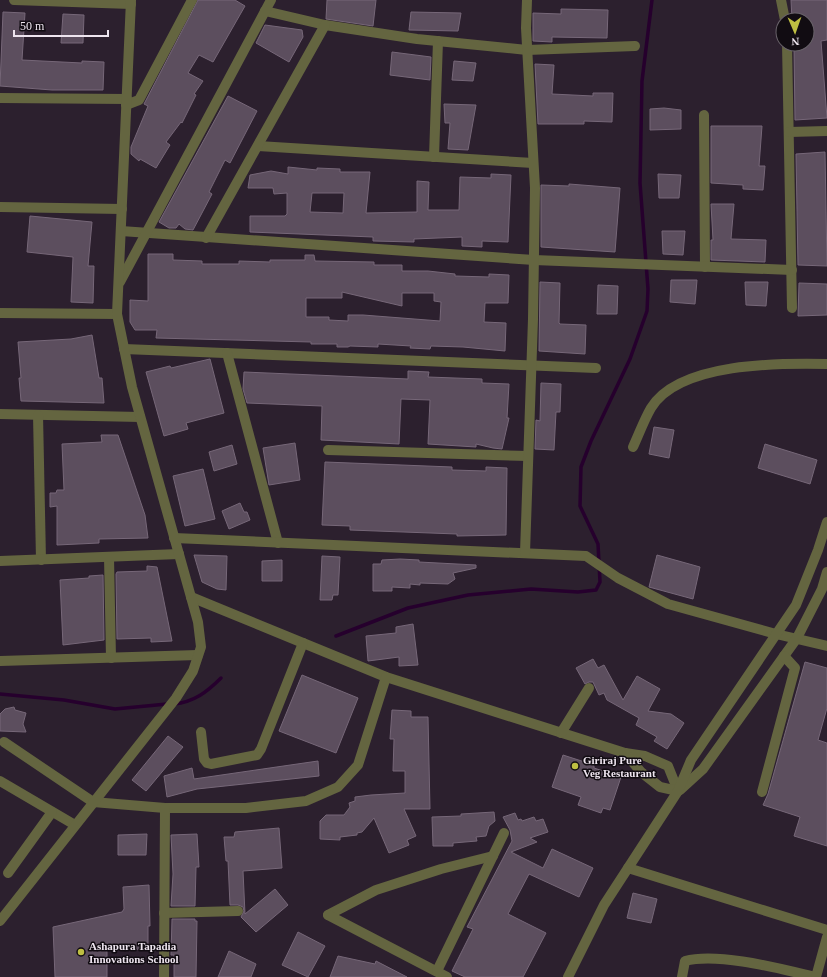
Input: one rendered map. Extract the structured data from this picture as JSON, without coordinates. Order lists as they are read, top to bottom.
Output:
{
  "places": ["Giriraj Pure Veg Restaurant", "Ashapura Tapadia Innovations School"],
  "scale_bar": "50 m",
  "north": "bottom"
}
